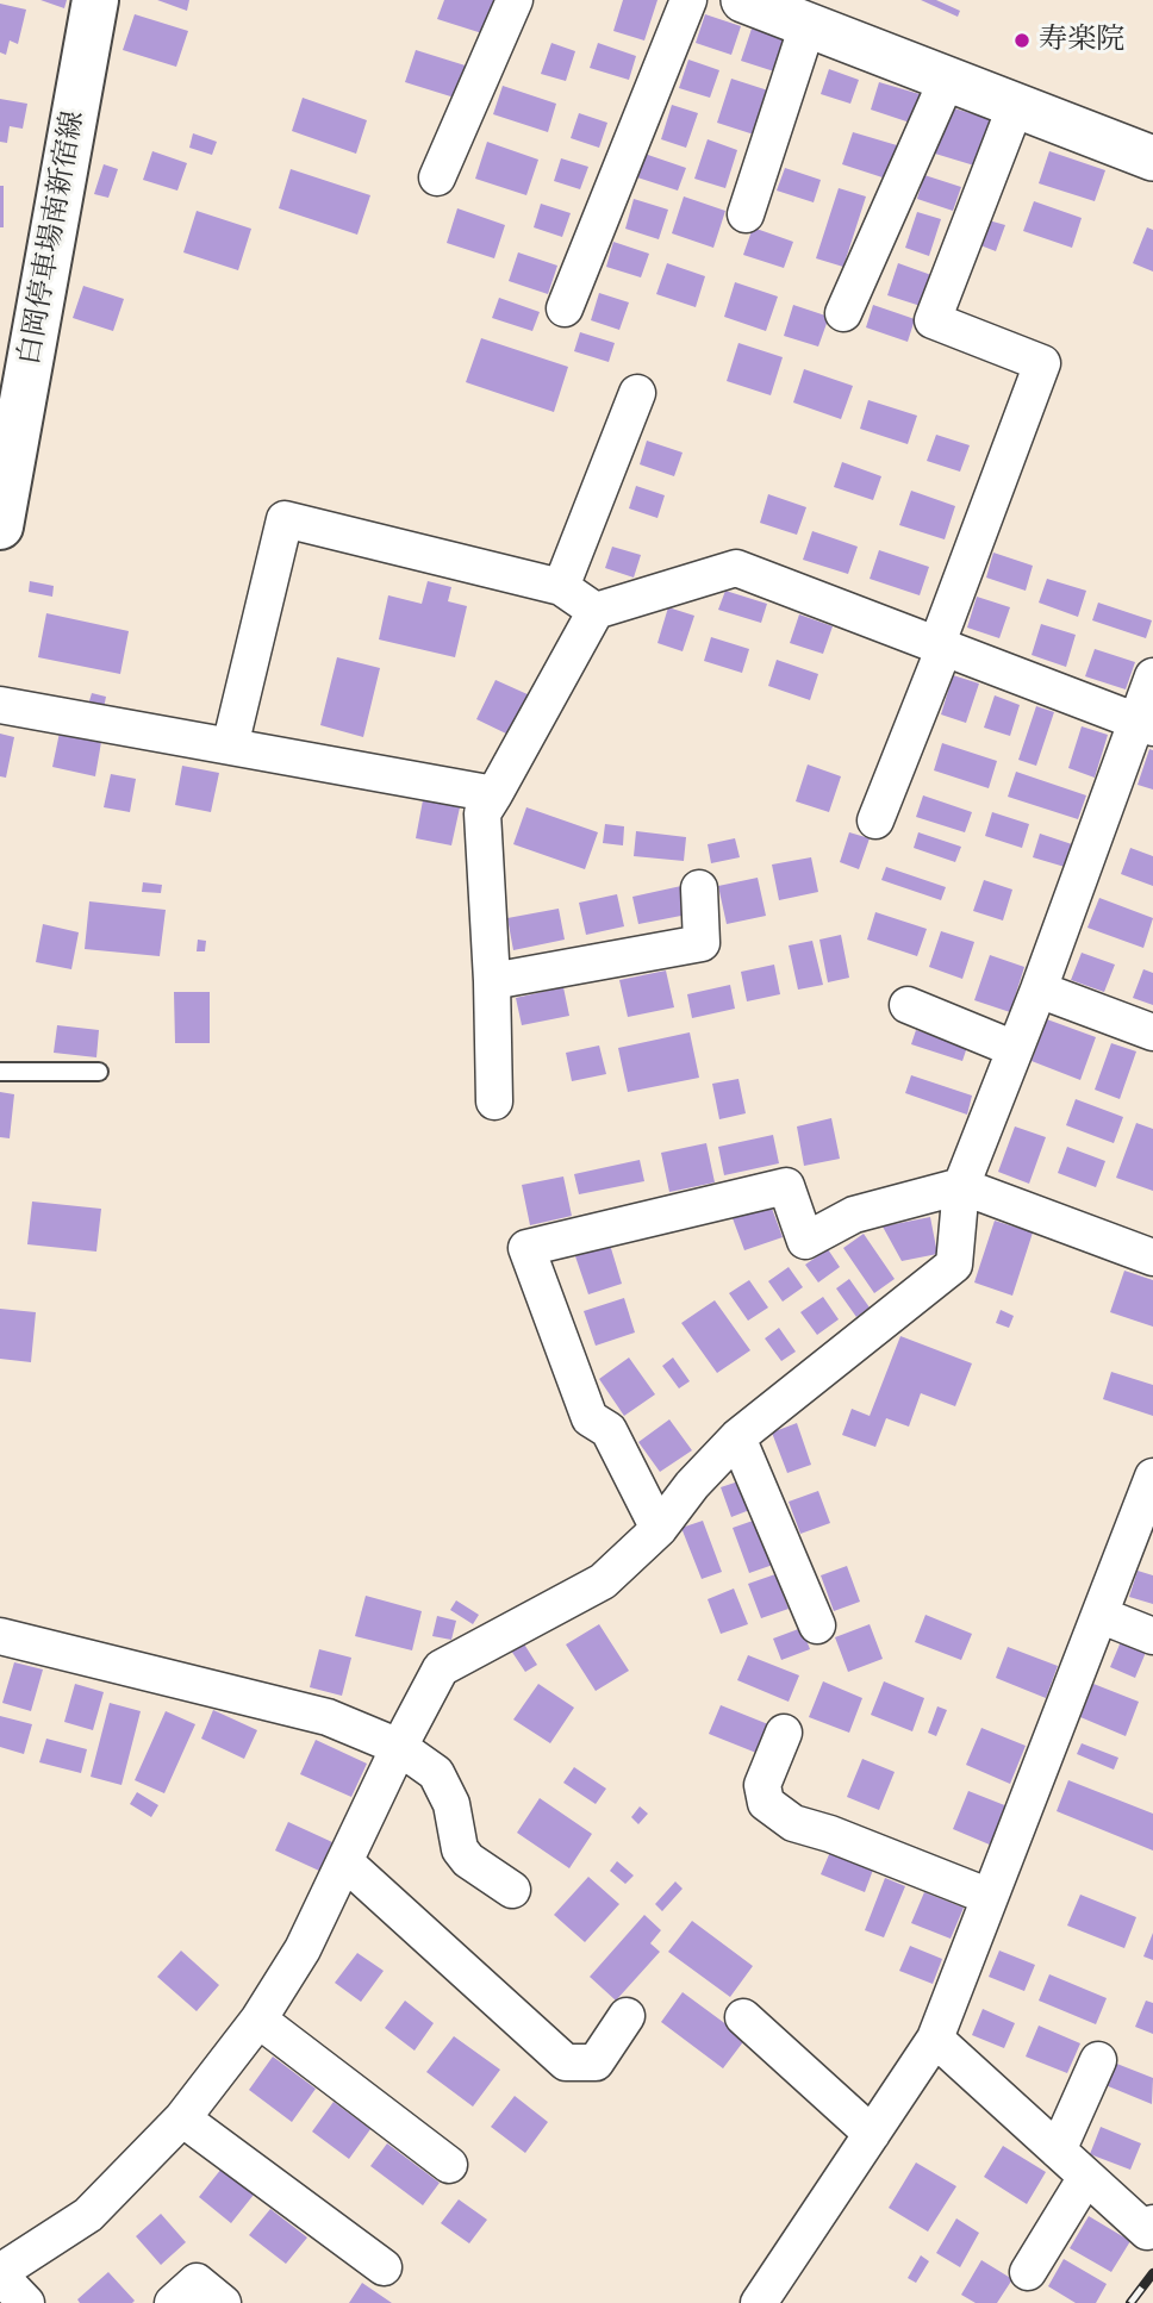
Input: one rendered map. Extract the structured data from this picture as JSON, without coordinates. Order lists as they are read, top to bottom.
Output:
{
  "streets": {
    "main road": ["白岡停車場南新宿線"]
  },
  "places": ["寿楽院"]
}
